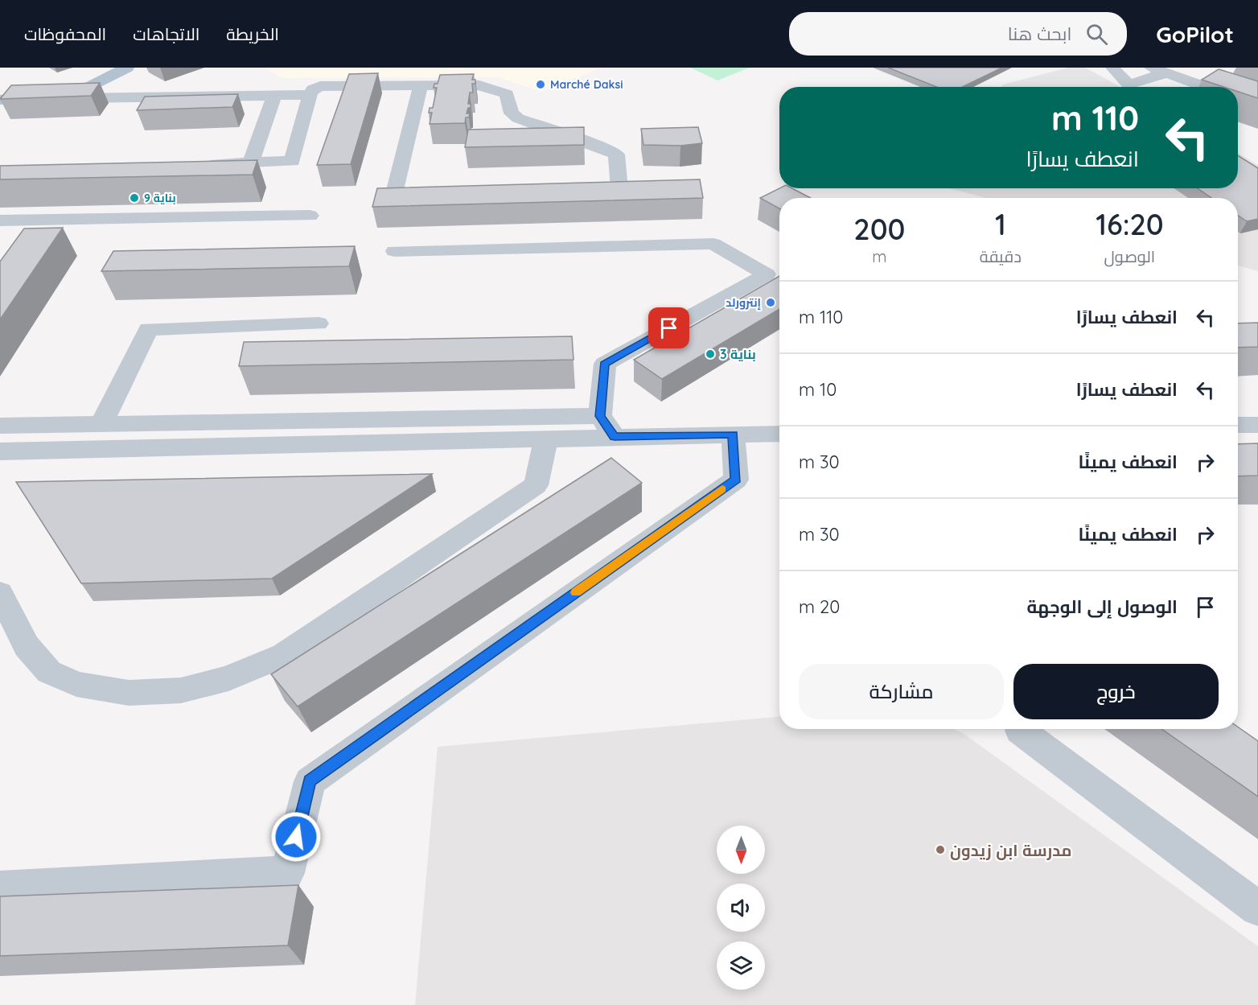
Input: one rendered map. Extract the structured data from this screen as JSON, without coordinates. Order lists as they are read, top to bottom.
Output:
{
  "places": [
    "Marché Daksi",
    "بناية 9",
    "إنترورلد",
    "بناية 3",
    "مدرسة ابن زيدون"
  ],
  "north": "bottom",
  "page": {
    "header": "GoPilot",
    "search": "ابحث هنا",
    "nav": ["الخريطة", "الاتجاهات", "المحفوظات"],
    "turn": ["110 m", "انعطف يسارًا"],
    "eta": [
      "16:20",
      "الوصول",
      "1",
      "دقيقة",
      "200",
      "m"
    ],
    "list": [
      {
        "name": "انعطف يسارًا",
        "value": "110 m"
      },
      {
        "name": "انعطف يسارًا",
        "value": "10 m"
      },
      {
        "name": "انعطف يمينًا",
        "value": "30 m"
      },
      {
        "name": "انعطف يمينًا",
        "value": "30 m"
      },
      {
        "name": "الوصول إلى الوجهة",
        "value": "20 m"
      }
    ],
    "buttons": ["خروج", "مشاركة"]
  }
}
